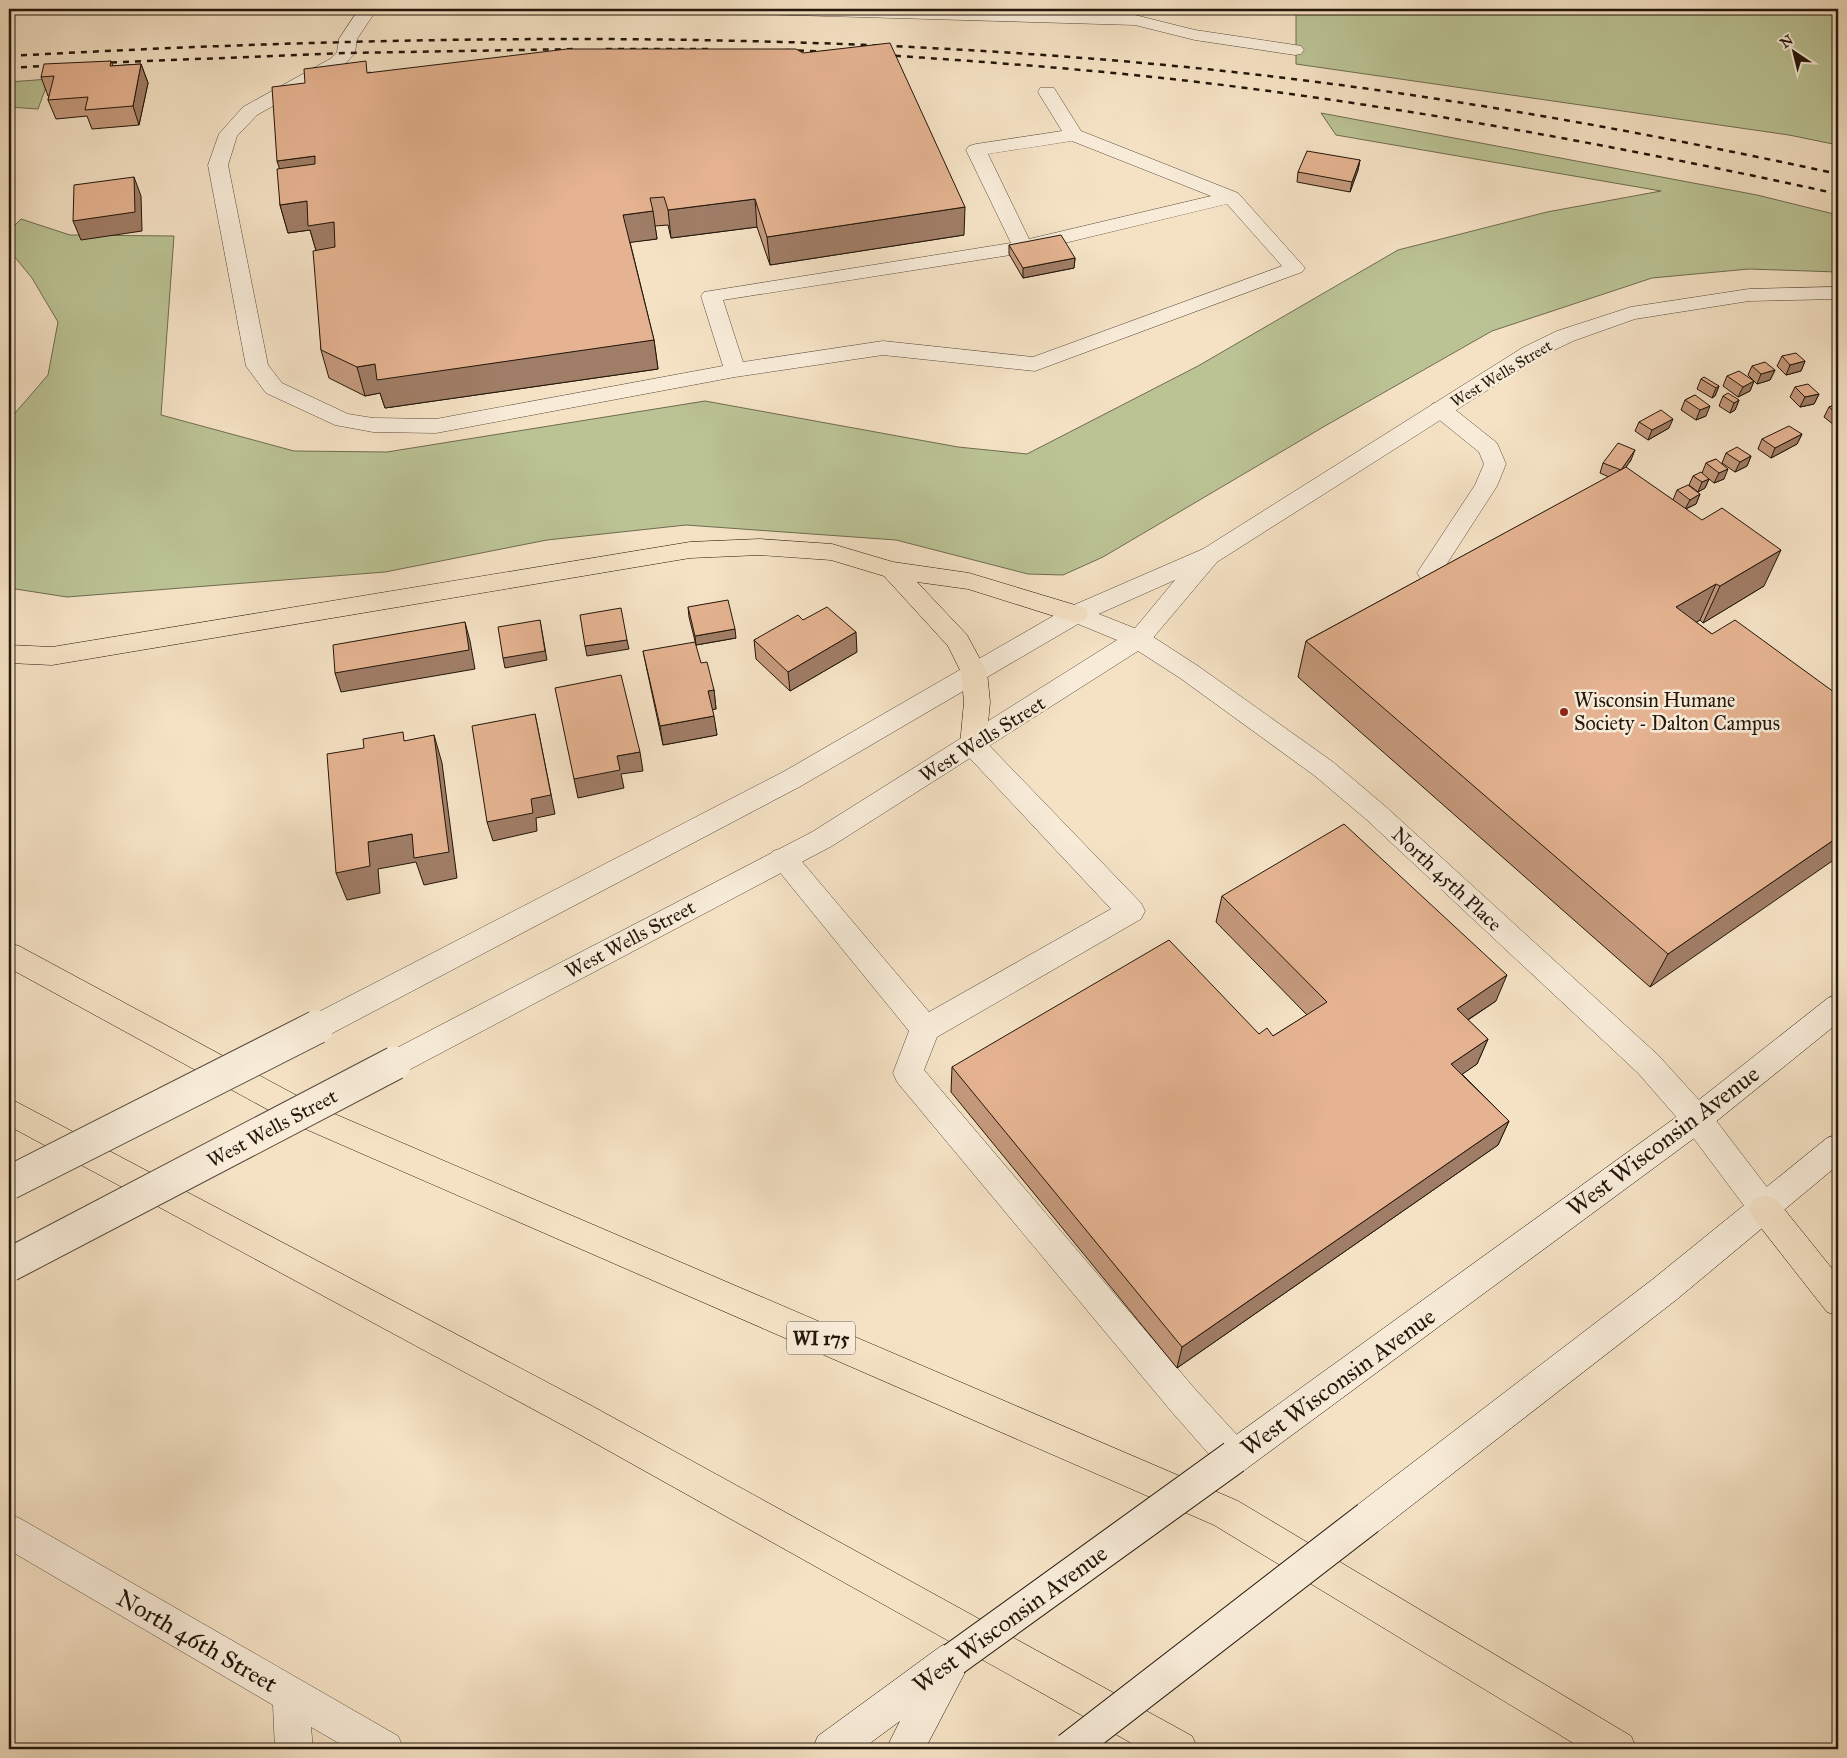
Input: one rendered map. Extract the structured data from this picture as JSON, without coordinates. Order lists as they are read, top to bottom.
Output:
{
  "streets": {
    "highway": ["WI 175"],
    "street": [
      "West Wells Street",
      "North 45th Place",
      "West Wisconsin Avenue",
      "North 46th Street"
    ]
  },
  "crossings": [
    ["West Wells Street", "North 45th Place"],
    ["North 45th Place", "West Wisconsin Avenue"]
  ],
  "places": ["Wisconsin Humane Society - Dalton Campus"],
  "north": "top left"
}
